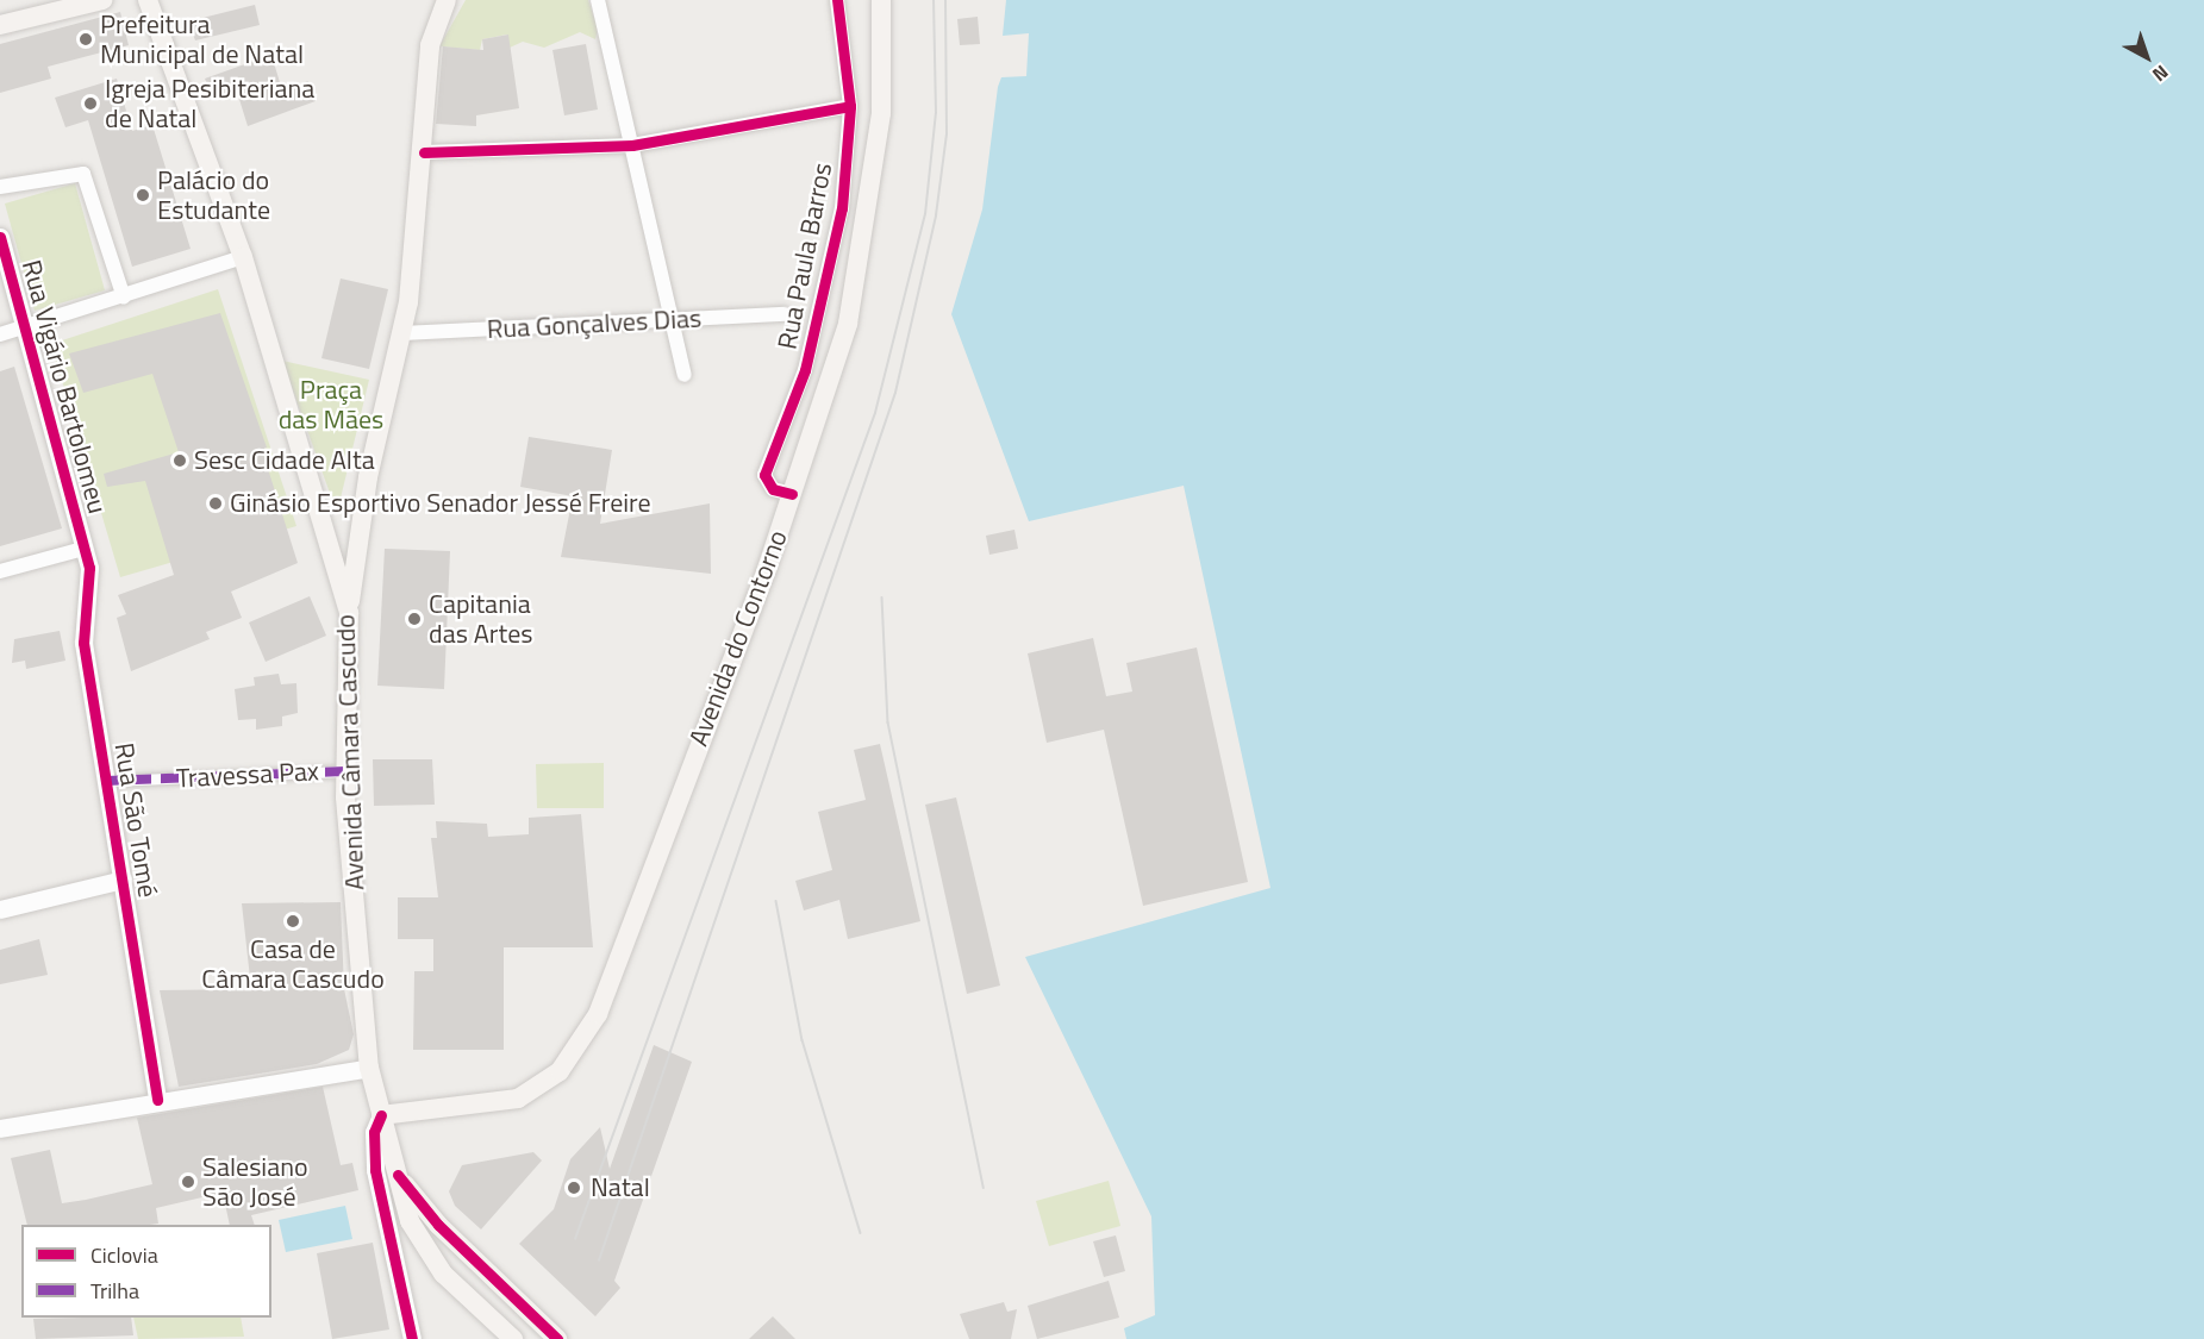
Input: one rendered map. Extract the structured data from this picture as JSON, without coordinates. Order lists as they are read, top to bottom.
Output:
{
  "streets": {
    "main road": ["Avenida do Contorno", "Avenida Câmara Cascudo"],
    "street": [
      "Rua Paula Barros",
      "Rua Gonçalves Dias",
      "Rua Vigário Bartolomeu",
      "Travessa Pax",
      "Rua São Tomé"
    ]
  },
  "crossings": [
    ["Rua Paula Barros", "Avenida do Contorno"],
    ["Rua Vigário Bartolomeu", "Rua São Tomé"],
    ["Avenida do Contorno", "Avenida Câmara Cascudo"],
    ["Avenida Câmara Cascudo", "Travessa Pax"],
    ["Travessa Pax", "Rua São Tomé"]
  ],
  "parks": ["Praça das Mães"],
  "places": [
    "Prefeitura Municipal de Natal",
    "Igreja Pesibiteriana de Natal",
    "Palácio do Estudante",
    "Sesc Cidade Alta",
    "Ginásio Esportivo Senador Jessé Freire",
    "Capitania das Artes",
    "Casa de Câmara Cascudo",
    "Salesiano São José",
    "Natal"
  ],
  "legend": ["Ciclovia", "Trilha"],
  "north": "bottom right"
}
